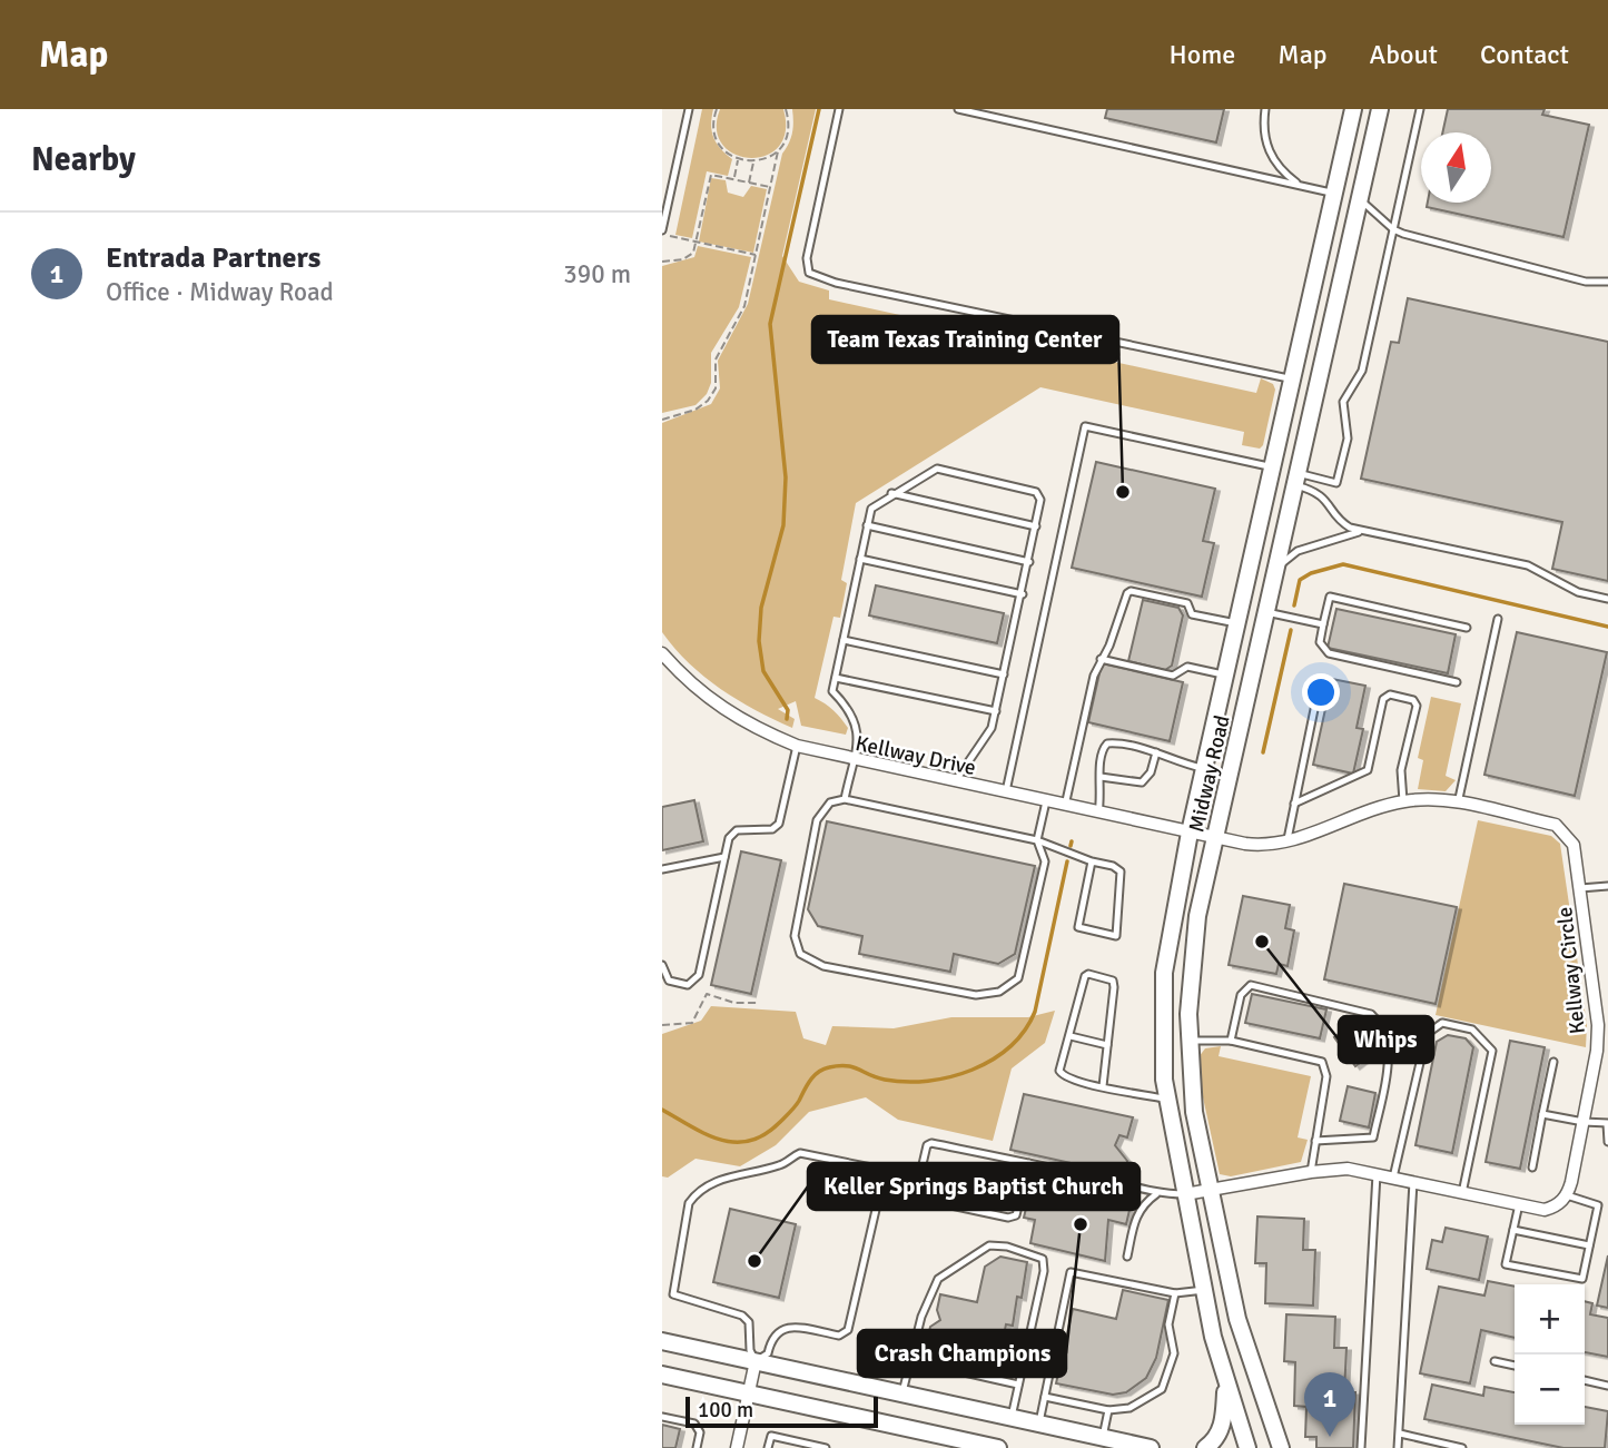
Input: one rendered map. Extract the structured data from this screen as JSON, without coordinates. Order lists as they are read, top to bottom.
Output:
{
  "streets": {
    "main road": ["Midway Road"],
    "street": ["Kellway Drive", "Kellway Circle"]
  },
  "crossings": [
    ["Kellway Drive", "Midway Road"],
    ["Kellway Drive", "Kellway Circle"],
    ["Midway Road", "Kellway Circle"]
  ],
  "places": [
    "Team Texas Training Center",
    "Whips",
    "Crash Champions",
    "Keller Springs Baptist Church"
  ],
  "scale_bar": "100 m",
  "north": "top",
  "page": {
    "header": "Map",
    "nav": [
      "Home",
      "Map",
      "About",
      "Contact"
    ],
    "heading": "Nearby",
    "list": [
      {
        "mark": "1",
        "name": "Entrada Partners",
        "note": "Office · Midway Road",
        "value": "390 m"
      }
    ],
    "map_buttons": ["+", "−"],
    "pins": "1",
    "scale": "100 m"
  }
}
